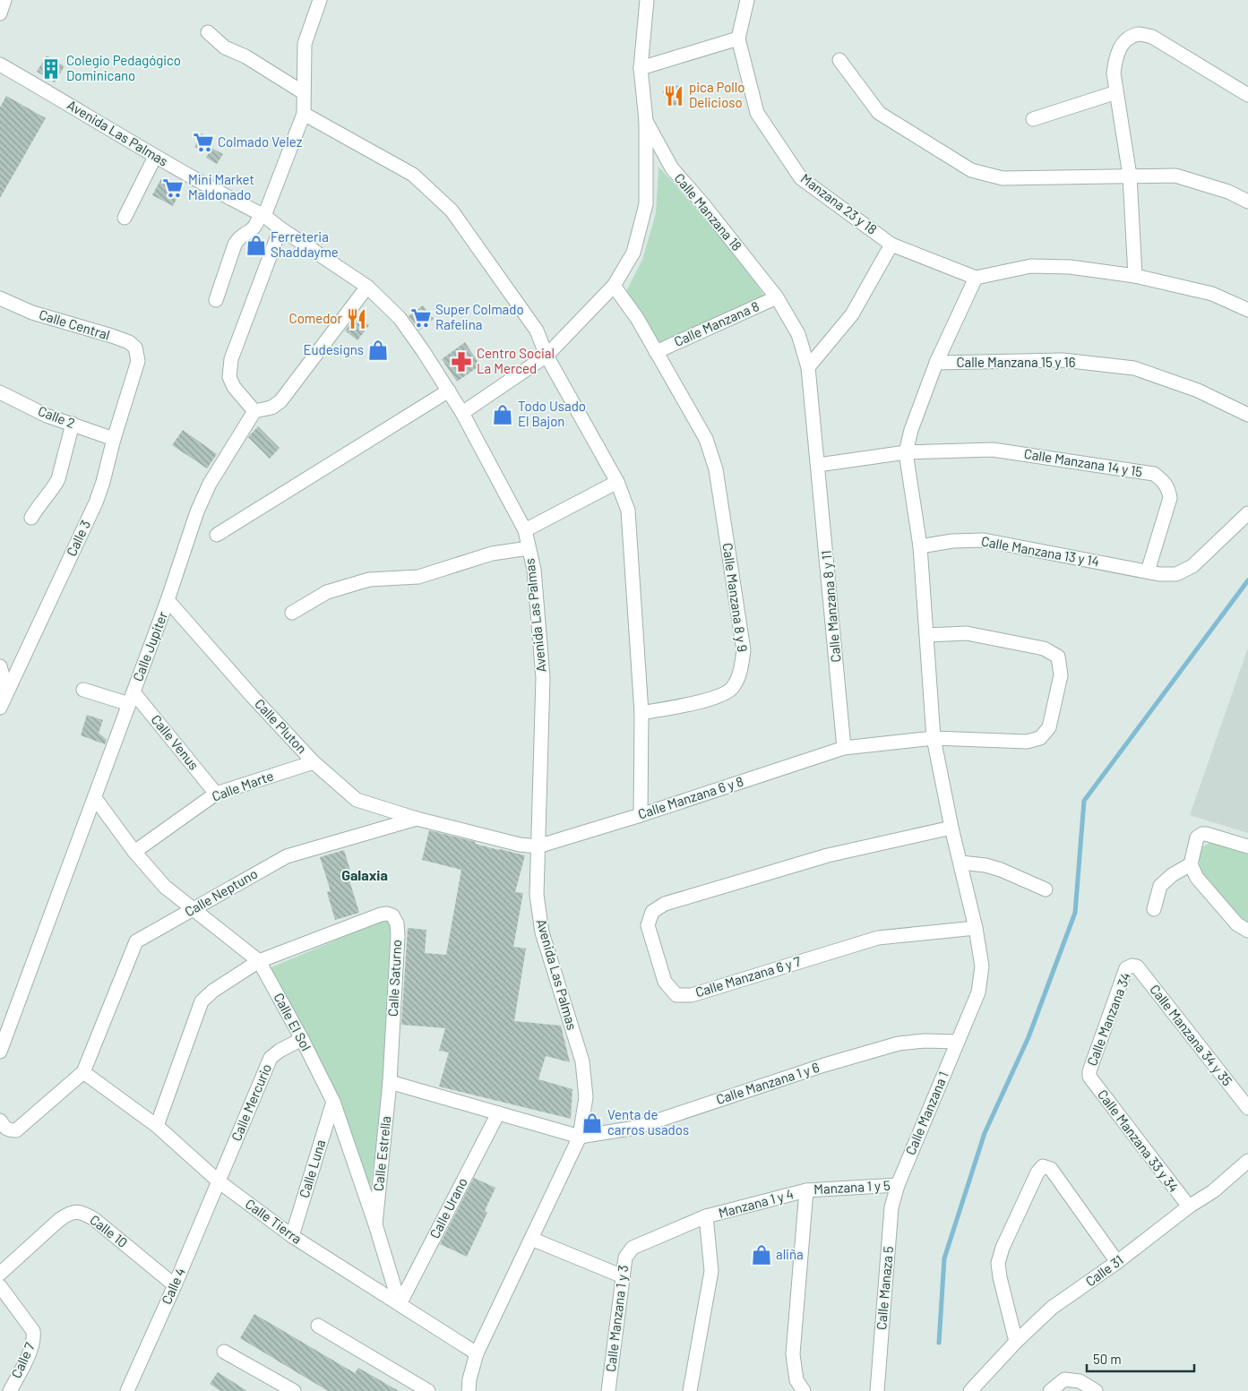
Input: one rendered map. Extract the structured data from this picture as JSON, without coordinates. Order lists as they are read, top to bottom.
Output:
{
  "streets": {
    "street": [
      "Avenida Las Palmas",
      "Manzana 23 y 18",
      "Calle Manzana 18",
      "Calle Manzana 8",
      "Calle Central",
      "Calle Manzana 15 y 16",
      "Calle 2",
      "Calle Manzana 14 y 15",
      "Calle 3",
      "Calle Manzana 13 y 14",
      "Calle Manzana 8 y 9",
      "Calle Manzana 8 y 11",
      "Calle Jupiter",
      "Calle Pluton",
      "Calle Venus",
      "Calle Marte",
      "Calle Manzana 6 y 8",
      "Calle Neptuno",
      "Calle Manzana 6 y 7",
      "Calle Saturno",
      "Calle Manzana 34",
      "Calle El Sol",
      "Calle Manzana 34 y 35",
      "Calle Manzana 1 y 6",
      "Calle Mercurio",
      "Calle Manzana 1",
      "Calle Manzana 33 y 34",
      "Calle Estrella",
      "Calle Luna",
      "Manzana 1 y 5",
      "Manzana 1 y 4",
      "Calle Urano",
      "Calle Tierra",
      "Calle 10",
      "Calle 31",
      "Calle 4",
      "Calle Manaza 5",
      "Calle Manzana 1 y 3",
      "Calle 7"
    ]
  },
  "crossings": [
    ["Avenida Las Palmas", "Calle Manzana 6 y 8"],
    ["Avenida Las Palmas", "Calle Manzana 1 y 6"],
    ["Avenida Las Palmas", "Calle Tierra"],
    ["Calle Manzana 18", "Calle Manzana 8"],
    ["Calle Manzana 18", "Calle Manzana 8 y 11"],
    ["Calle Manzana 8", "Calle Manzana 8 y 9"],
    ["Calle Central", "Calle 3"],
    ["Calle 2", "Calle 3"],
    ["Calle Manzana 14 y 15", "Calle Manzana 13 y 14"],
    ["Calle Manzana 14 y 15", "Calle Manzana 8 y 11"],
    ["Calle Manzana 14 y 15", "Calle Manzana 1"],
    ["Calle Manzana 13 y 14", "Calle Manzana 1"],
    ["Calle Manzana 8 y 11", "Calle Manzana 6 y 8"],
    ["Calle Jupiter", "Calle Pluton"],
    ["Calle Jupiter", "Calle Venus"],
    ["Calle Jupiter", "Calle El Sol"],
    ["Calle Pluton", "Calle Marte"],
    ["Calle Pluton", "Calle Neptuno"],
    ["Calle Venus", "Calle Marte"],
    ["Calle Marte", "Calle El Sol"],
    ["Calle Manzana 6 y 8", "Calle Manzana 1"],
    ["Calle Neptuno", "Calle El Sol"],
    ["Calle Neptuno", "Calle Tierra"],
    ["Calle Manzana 6 y 7", "Calle Manzana 1"],
    ["Calle Saturno", "Calle El Sol"],
    ["Calle Saturno", "Calle Estrella"],
    ["Calle Saturno", "Calle Tierra"],
    ["Calle Manzana 34", "Calle Manzana 34 y 35"],
    ["Calle Manzana 34", "Calle Manzana 33 y 34"],
    ["Calle El Sol", "Calle Mercurio"],
    ["Calle El Sol", "Calle Estrella"],
    ["Calle El Sol", "Calle Luna"],
    ["Calle El Sol", "Calle Urano"],
    ["Calle El Sol", "Calle Tierra"],
    ["Calle Manzana 1 y 6", "Calle Manzana 1"],
    ["Calle Mercurio", "Calle Tierra"],
    ["Calle Mercurio", "Calle 4"],
    ["Calle Manzana 1", "Manzana 1 y 5"],
    ["Calle Manzana 1", "Calle Manaza 5"],
    ["Calle Manzana 33 y 34", "Calle 31"],
    ["Calle Luna", "Calle Tierra"],
    ["Manzana 1 y 5", "Manzana 1 y 4"],
    ["Manzana 1 y 5", "Calle Manaza 5"],
    ["Manzana 1 y 4", "Calle Manzana 1 y 3"],
    ["Calle Urano", "Calle Tierra"],
    ["Calle Tierra", "Calle 4"],
    ["Calle 10", "Calle 4"]
  ],
  "districts": ["Galaxia"],
  "places": {
    "building": ["Colegio Pedagógico Dominicano"],
    "restaurant": ["pica Pollo Delicioso", "Comedor"],
    "supermarket": ["Colmado Velez", "Mini Market Maldonado", "Super Colmado Rafelina"],
    "shop": [
      "Ferreteria Shaddayme",
      "Eudesigns",
      "Todo Usado El Bajon",
      "Venta de carros usados",
      "aliña"
    ],
    "pharmacy": ["Centro Social La Merced"]
  },
  "scale_bar": "50 m"
}
